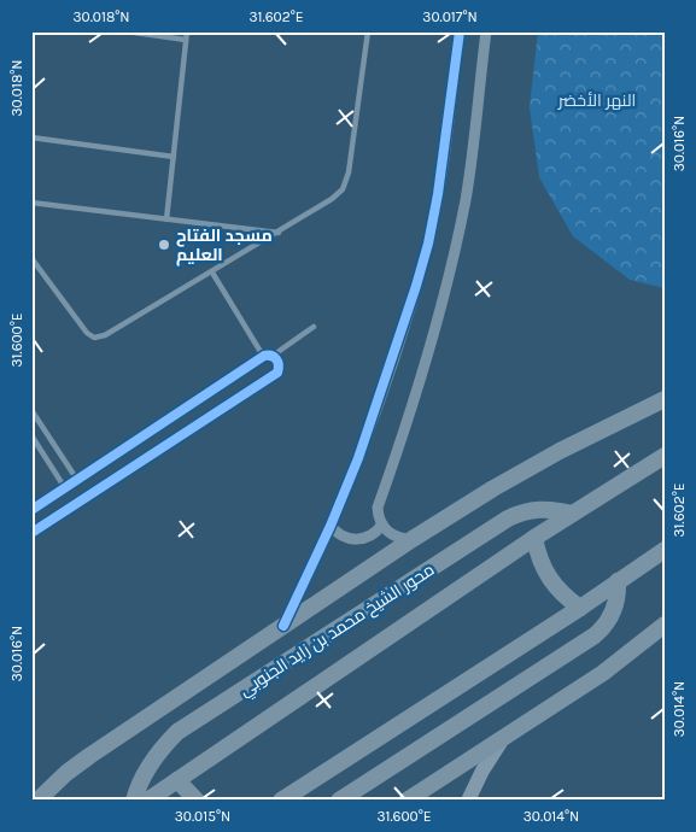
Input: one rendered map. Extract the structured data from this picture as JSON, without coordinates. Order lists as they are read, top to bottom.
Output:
{
  "streets": {
    "main road": ["محور الشيخ محمد بن زايد الجنوبي"]
  },
  "parks": ["النهر الأخضر"],
  "places": ["مسجد الفتاح العليم"],
  "coordinates": [
    "30.018°N",
    "31.602°E",
    "30.017°N",
    "30.016°N",
    "31.600°E",
    "30.014°N",
    "30.015°N"
  ]
}
